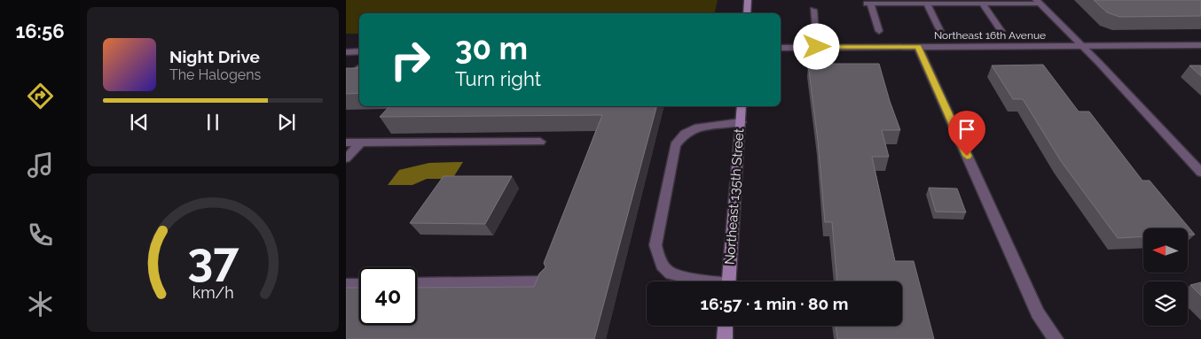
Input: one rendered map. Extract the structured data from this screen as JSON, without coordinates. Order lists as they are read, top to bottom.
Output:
{
  "streets": {
    "main road": ["Northeast 135th Street"],
    "street": ["Northeast 16th Avenue"]
  },
  "north": "left",
  "page": {
    "tabs": "16:56",
    "turn": ["30 m", "Turn right"],
    "song": ["Night Drive", "The Halogens"],
    "limit": "40",
    "trip": "16:57 · 1 min · 80 m",
    "gauge": ["37", "km/h"]
  }
}
